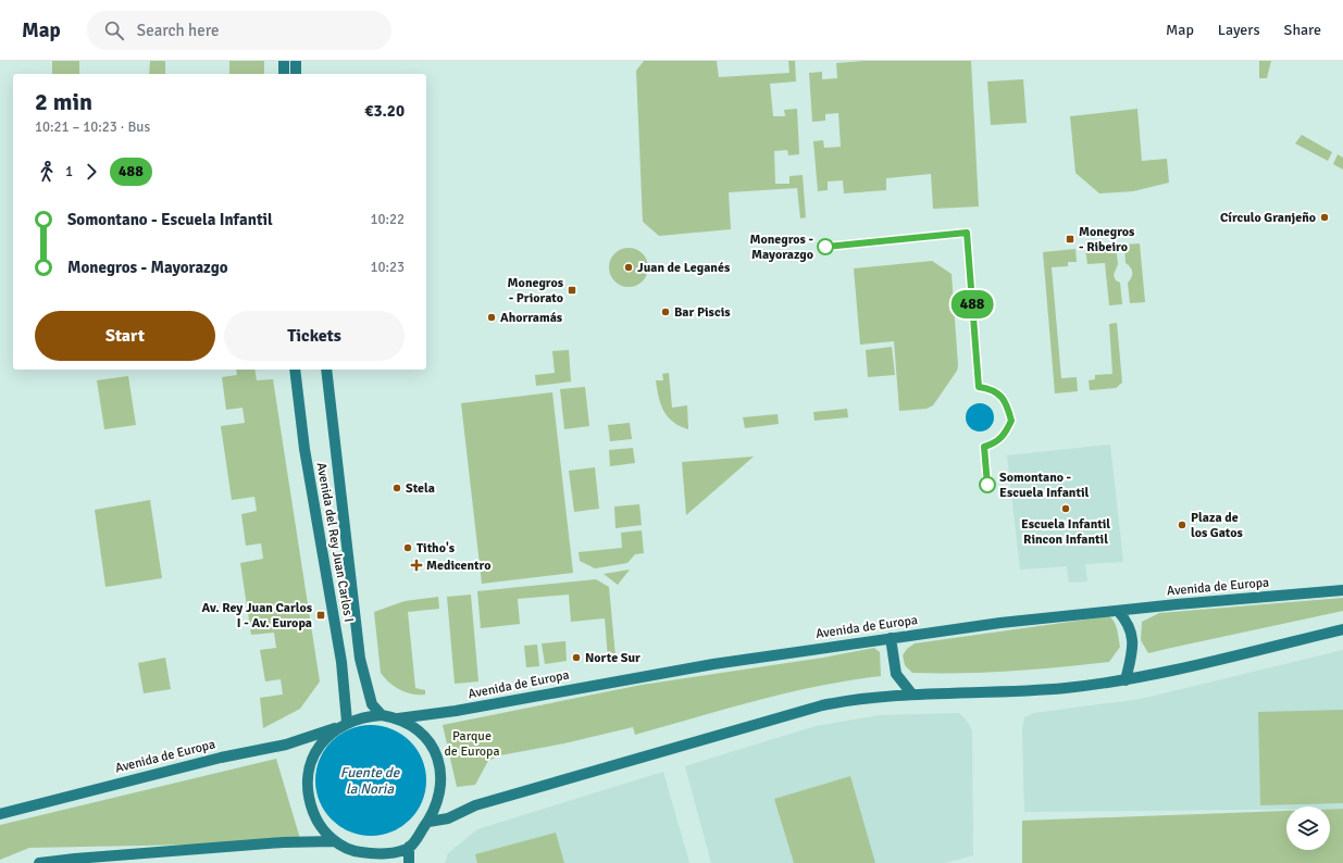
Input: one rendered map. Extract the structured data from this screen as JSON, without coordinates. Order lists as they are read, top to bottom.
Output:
{
  "streets": {
    "main road": ["Avenida del Rey Juan Carlos I", "Avenida de Europa"]
  },
  "crossings": [
    ["Avenida del Rey Juan Carlos I", "Avenida de Europa"]
  ],
  "water": ["Fuente de la Noria"],
  "parks": ["Parque de Europa"],
  "places": {
    "other": [
      "Círculo Granjeño",
      "Monegros - Mayorazgo",
      "Juan de Leganés",
      "Bar Piscis",
      "Ahorramás",
      "Somontano - Escuela Infantil",
      "Stela",
      "Escuela Infantil Rincon Infantil",
      "Plaza de los Gatos",
      "Titho's",
      "Norte Sur"
    ],
    "transit": ["Monegros - Ribeiro", "Monegros - Priorato", "Av. Rey Juan Carlos I - Av. Europa"],
    "health": ["Medicentro"]
  },
  "lines": ["bus line 488"],
  "page": {
    "header": "Map",
    "search": "Search here",
    "nav": ["Map", "Layers", "Share"],
    "on_map": "488",
    "heading": ["2 min", "10:21 – 10:23 · Bus", "€3.20"],
    "legs": ["1", "488"],
    "list": [
      {
        "name": "Somontano - Escuela Infantil",
        "value": "10:22"
      },
      {
        "name": "Monegros - Mayorazgo",
        "value": "10:23"
      }
    ],
    "buttons": ["Start", "Tickets"]
  }
}
